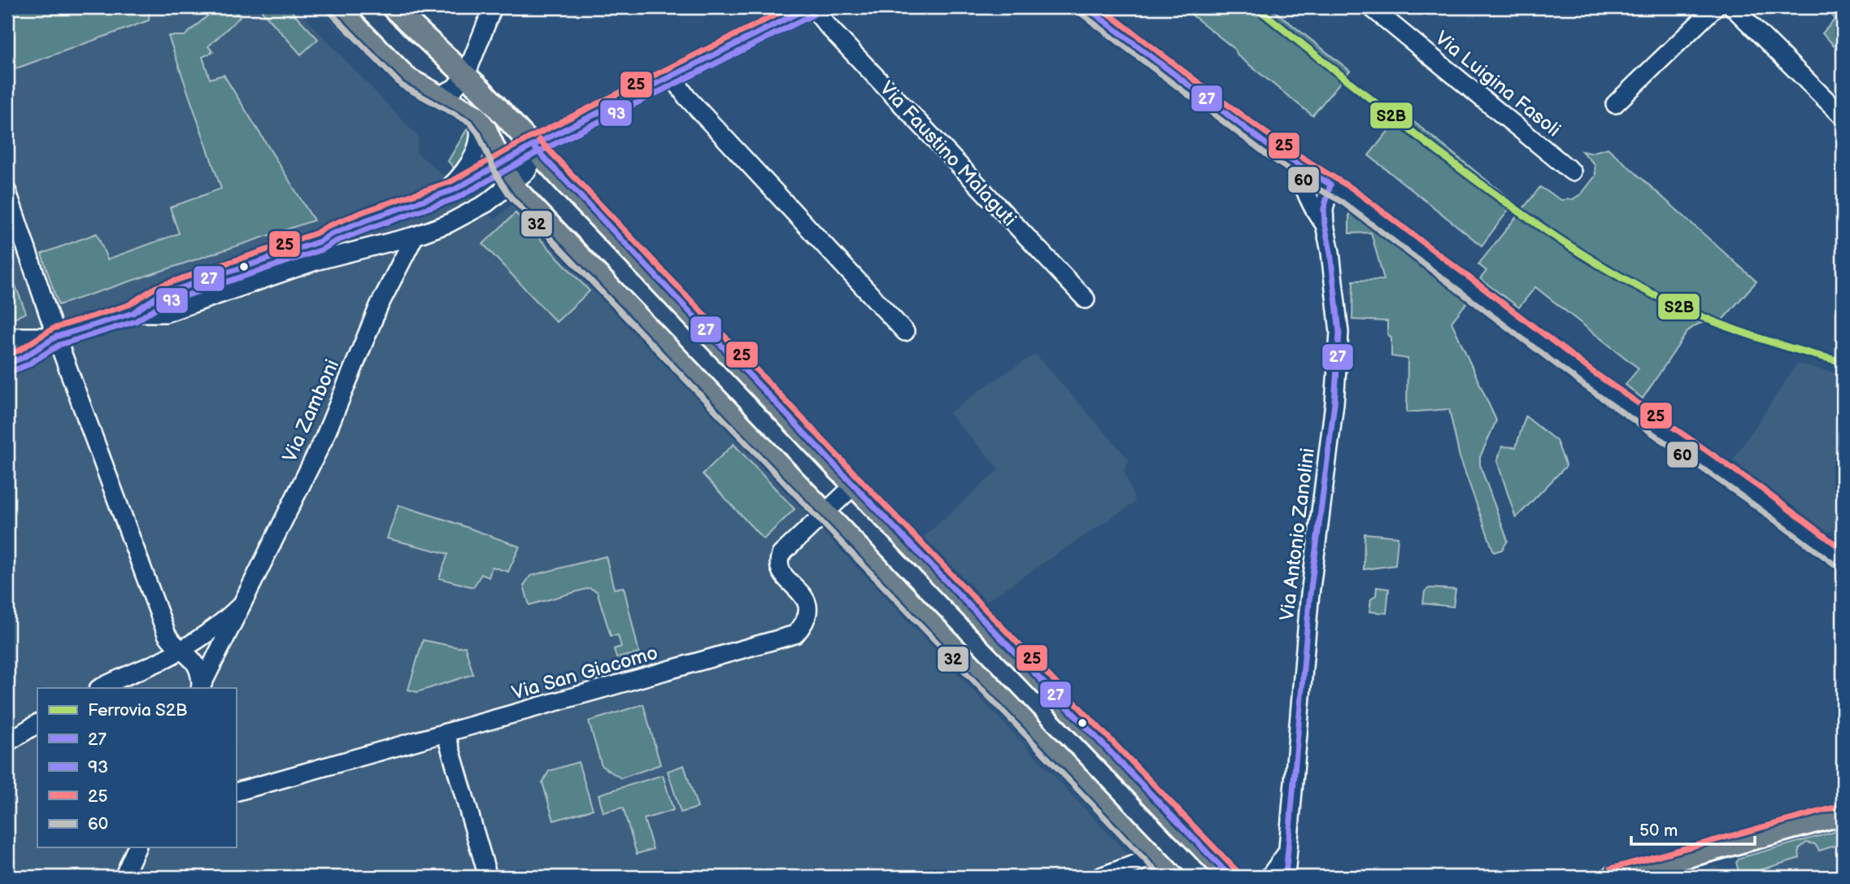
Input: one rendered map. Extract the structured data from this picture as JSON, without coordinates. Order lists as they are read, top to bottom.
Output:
{
  "streets": {
    "main road": ["Via Faustino Malaguti"],
    "street": [
      "Via Luigina Fasoli",
      "Via Zamboni",
      "Via Antonio Zanolini",
      "Via San Giacomo"
    ]
  },
  "lines": [
    "rail line S2B",
    "transit line 27",
    "transit line 25",
    "transit line 32",
    "transit line 60",
    "transit line 93"
  ],
  "legend": [
    "Ferrovia S2B",
    "27",
    "93",
    "25",
    "60"
  ],
  "scale_bar": "50 m"
}
